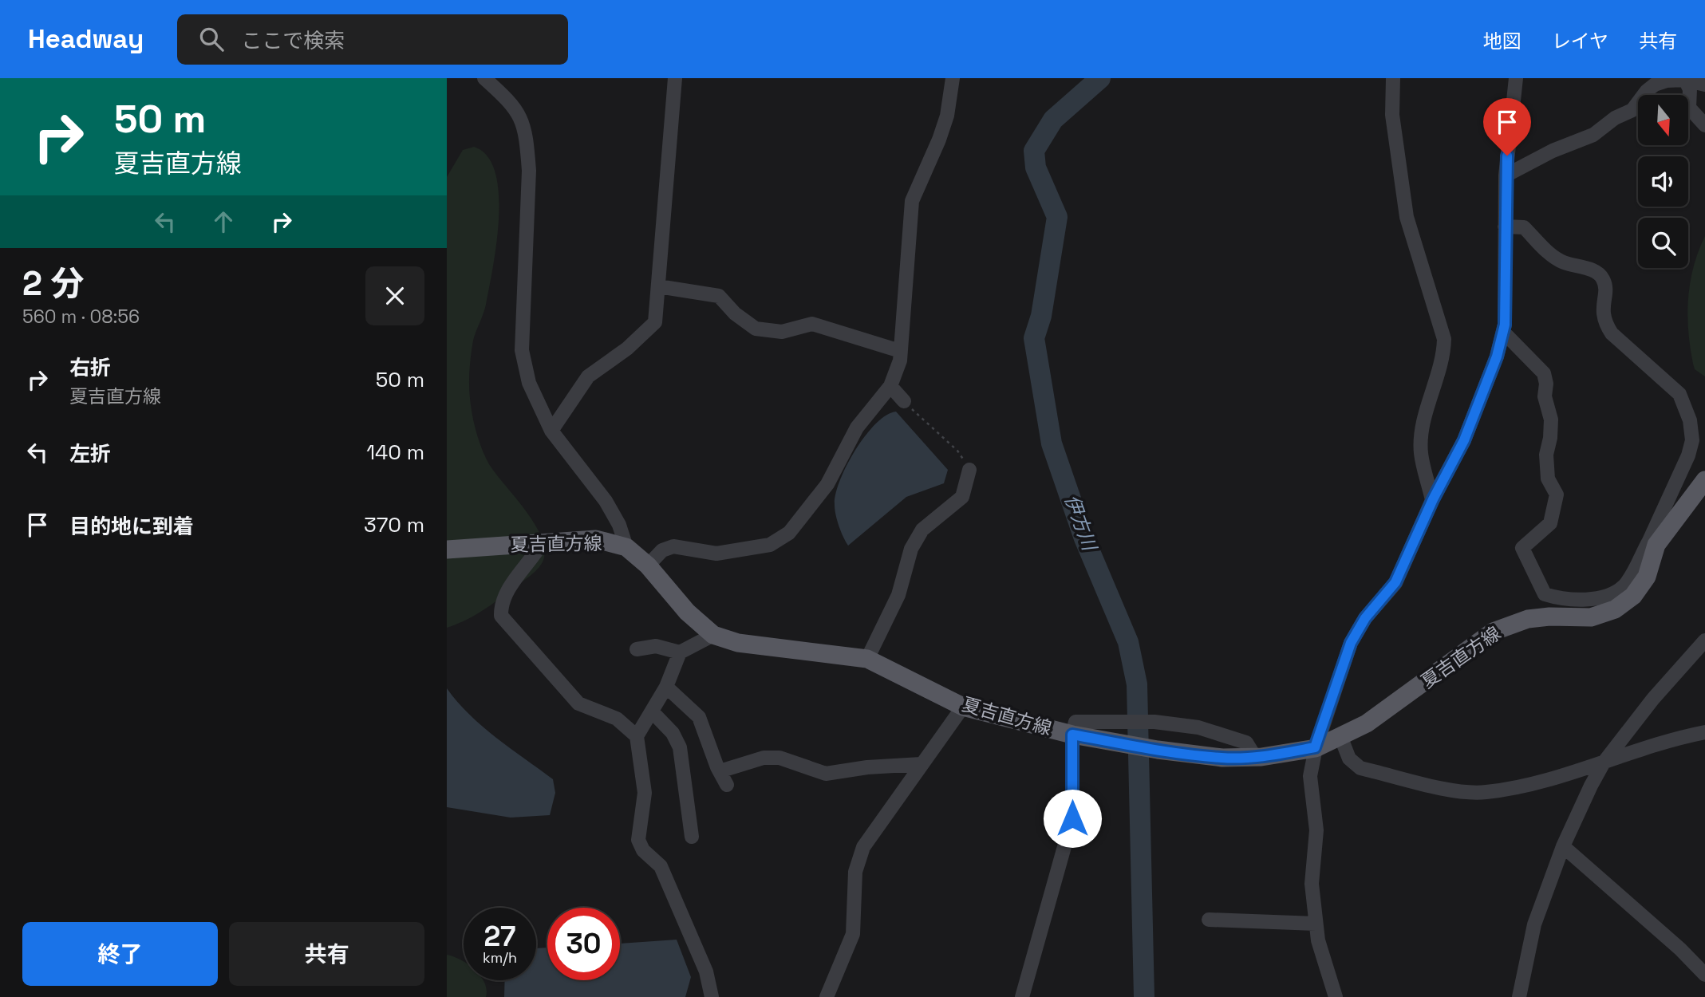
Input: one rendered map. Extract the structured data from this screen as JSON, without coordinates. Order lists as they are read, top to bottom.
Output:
{
  "streets": {
    "main road": ["夏吉直方線"]
  },
  "water": ["伊方川"],
  "north": "bottom",
  "page": {
    "header": "Headway",
    "search": "ここで検索",
    "nav": ["地図", "レイヤ", "共有"],
    "turn": ["50 m", "夏吉直方線"],
    "heading": ["2 分", "560 m · 08:56"],
    "list": [
      {
        "name": "右折",
        "note": "夏吉直方線",
        "value": "50 m"
      },
      {
        "name": "左折",
        "value": "140 m"
      },
      {
        "name": "目的地に到着",
        "value": "370 m"
      }
    ],
    "speed": "27 km/h",
    "limit": "30",
    "buttons": ["終了", "共有"]
  }
}
